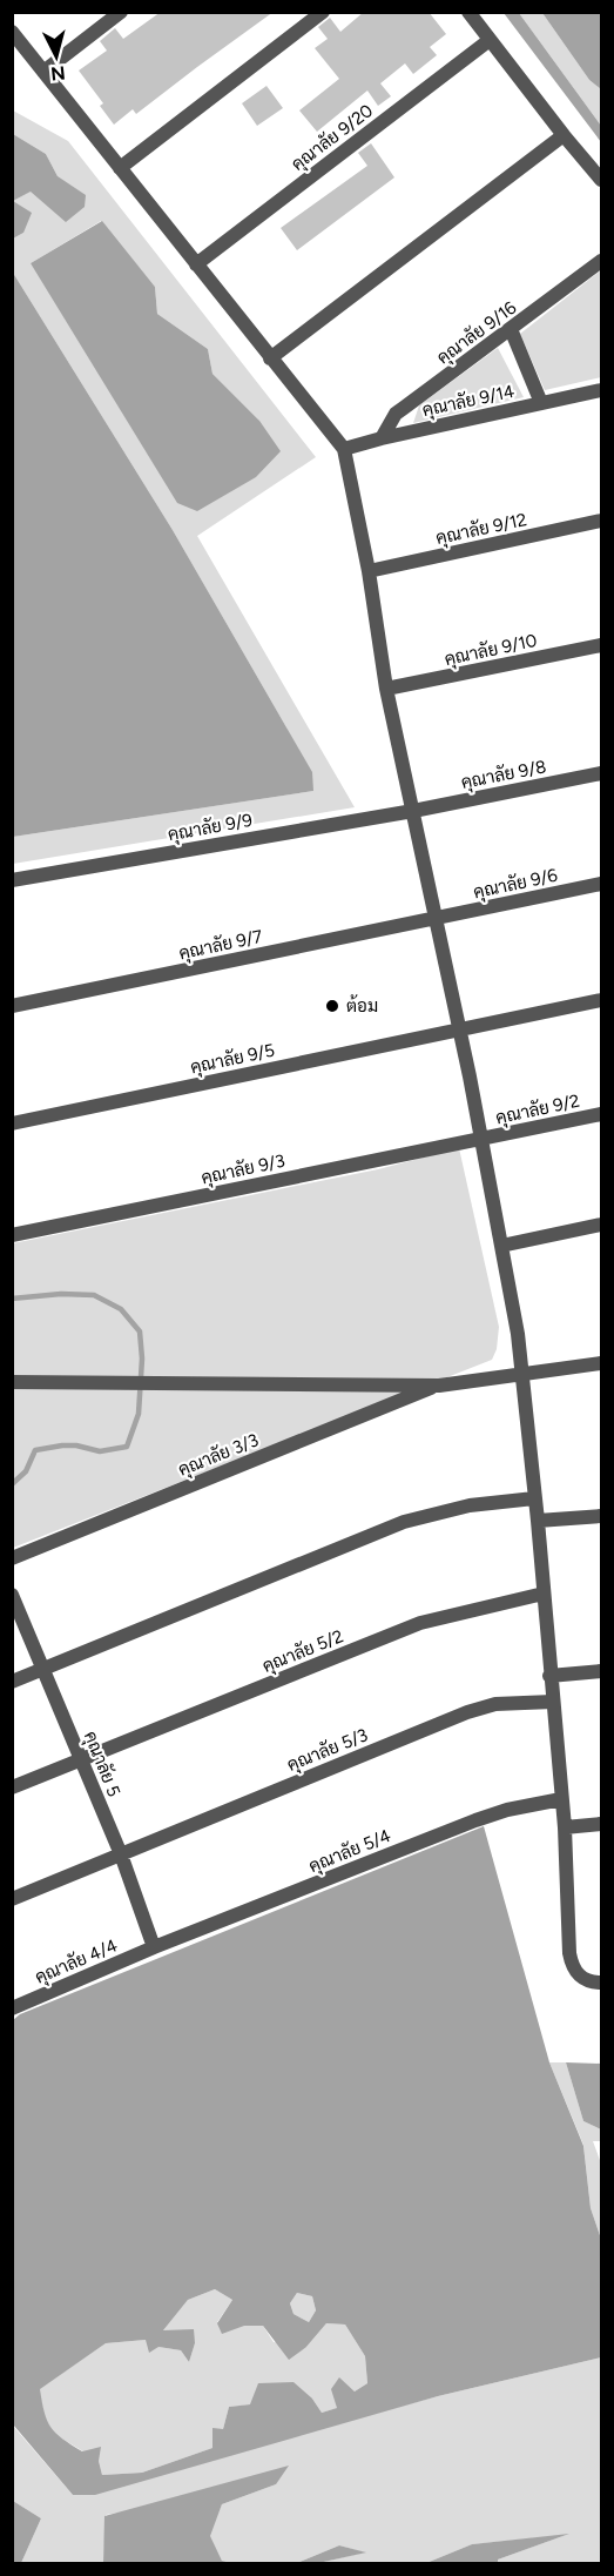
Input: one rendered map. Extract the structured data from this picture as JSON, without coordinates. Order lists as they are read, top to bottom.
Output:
{
  "streets": {
    "street": [
      "คุณาลัย 9/20",
      "คุณาลัย 9/16",
      "คุณาลัย 9/14",
      "คุณาลัย 9/12",
      "คุณาลัย 9/10",
      "คุณาลัย 9/8",
      "คุณาลัย 9/9",
      "คุณาลัย 9/6",
      "คุณาลัย 9/7",
      "คุณาลัย 9/5",
      "คุณาลัย 9/2",
      "คุณาลัย 9/3",
      "คุณาลัย 3/3",
      "คุณาลัย 5/2",
      "คุณาลัย 5/3",
      "คุณาลัย 5",
      "คุณาลัย 5/4",
      "คุณาลัย 4/4"
    ]
  },
  "crossings": [
    ["คุณาลัย 9/16", "คุณาลัย 9/14"],
    ["คุณาลัย 9/8", "คุณาลัย 9/9"],
    ["คุณาลัย 9/6", "คุณาลัย 9/7"],
    ["คุณาลัย 9/2", "คุณาลัย 9/3"],
    ["คุณาลัย 5/2", "คุณาลัย 5"],
    ["คุณาลัย 5/3", "คุณาลัย 5"],
    ["คุณาลัย 5", "คุณาลัย 5/4"],
    ["คุณาลัย 5", "คุณาลัย 4/4"],
    ["คุณาลัย 5/4", "คุณาลัย 4/4"]
  ],
  "places": ["ต้อม"],
  "north": "bottom"
}
